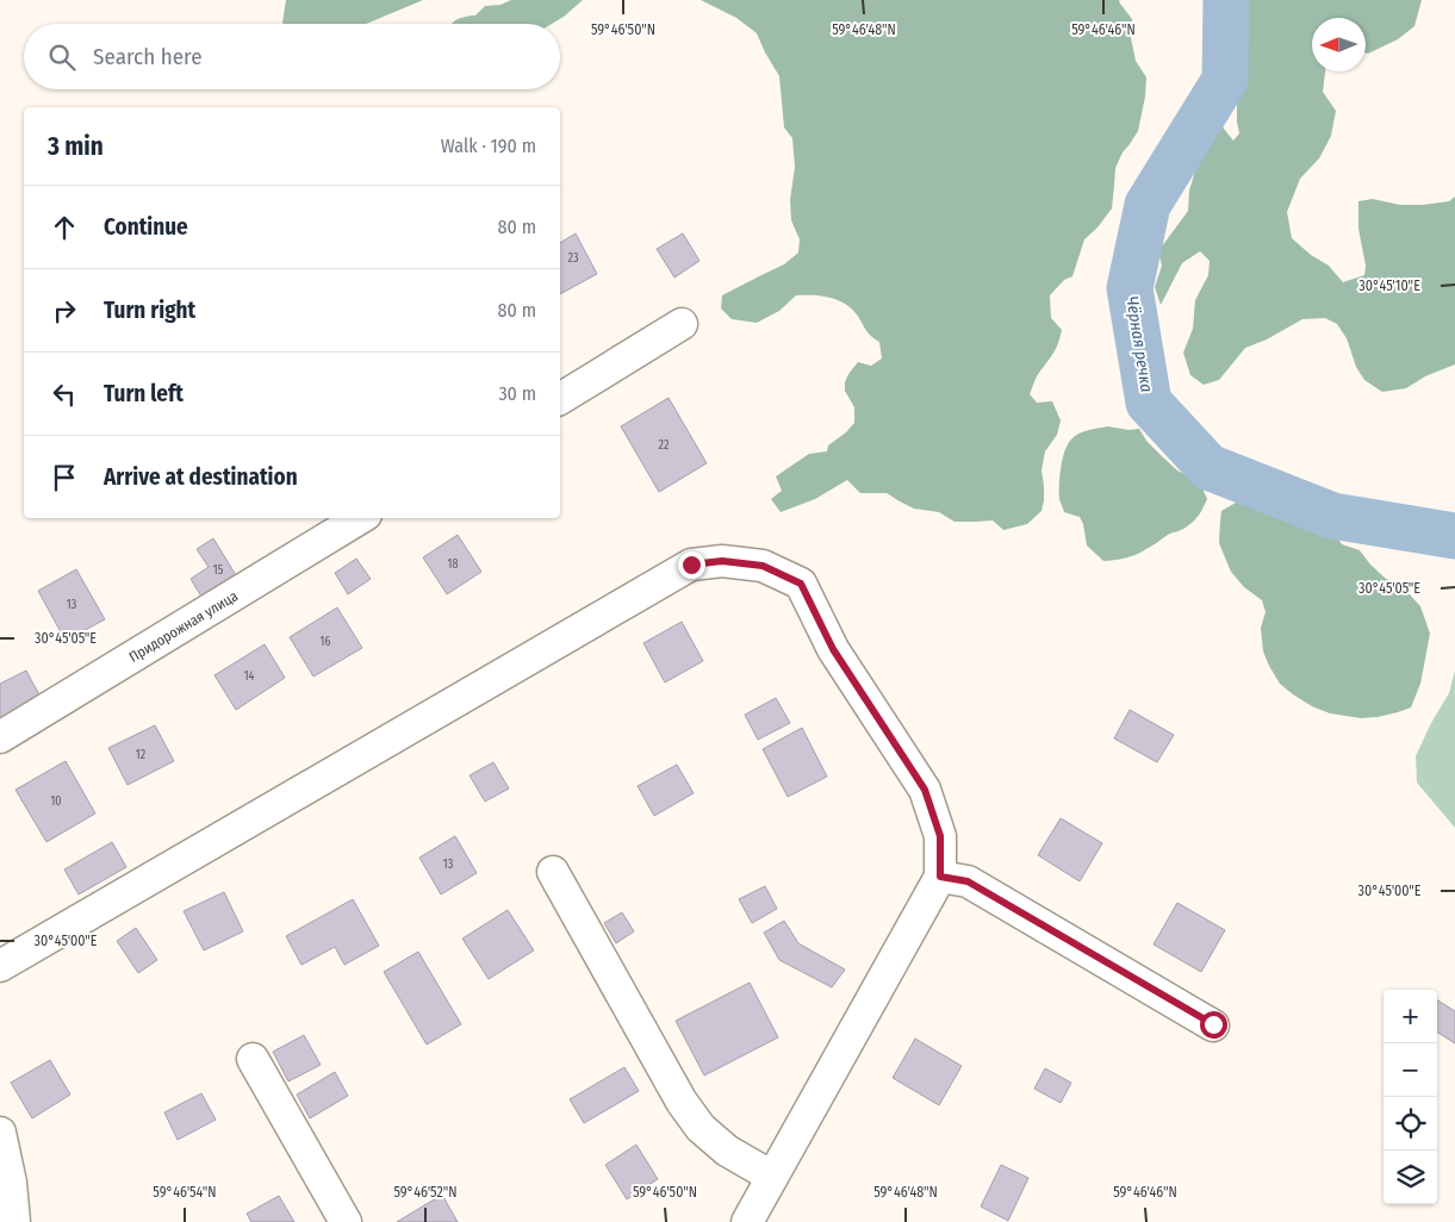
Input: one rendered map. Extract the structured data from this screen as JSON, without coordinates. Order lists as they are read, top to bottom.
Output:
{
  "streets": {
    "street": ["Придорожная улица"]
  },
  "water": ["Чёрная речка"],
  "house_numbers": [
    "23",
    "22",
    "18",
    "15",
    "13",
    "16",
    "14",
    "12",
    "10",
    "13"
  ],
  "north": "left",
  "page": {
    "search": "Search here",
    "heading": ["3 min", "Walk · 190 m"],
    "list": [
      ["Continue", "80 m"],
      ["Turn right", "80 m"],
      ["Turn left", "30 m"],
      "Arrive at destination"
    ],
    "map_buttons": ["+", "−"]
  },
  "coordinates": [
    "59°46'50\"N",
    "59°46'48\"N",
    "59°46'46\"N",
    "30°45'10\"E",
    "30°45'05\"E",
    "30°45'00\"E",
    "59°46'54\"N",
    "59°46'52\"N"
  ]
}
